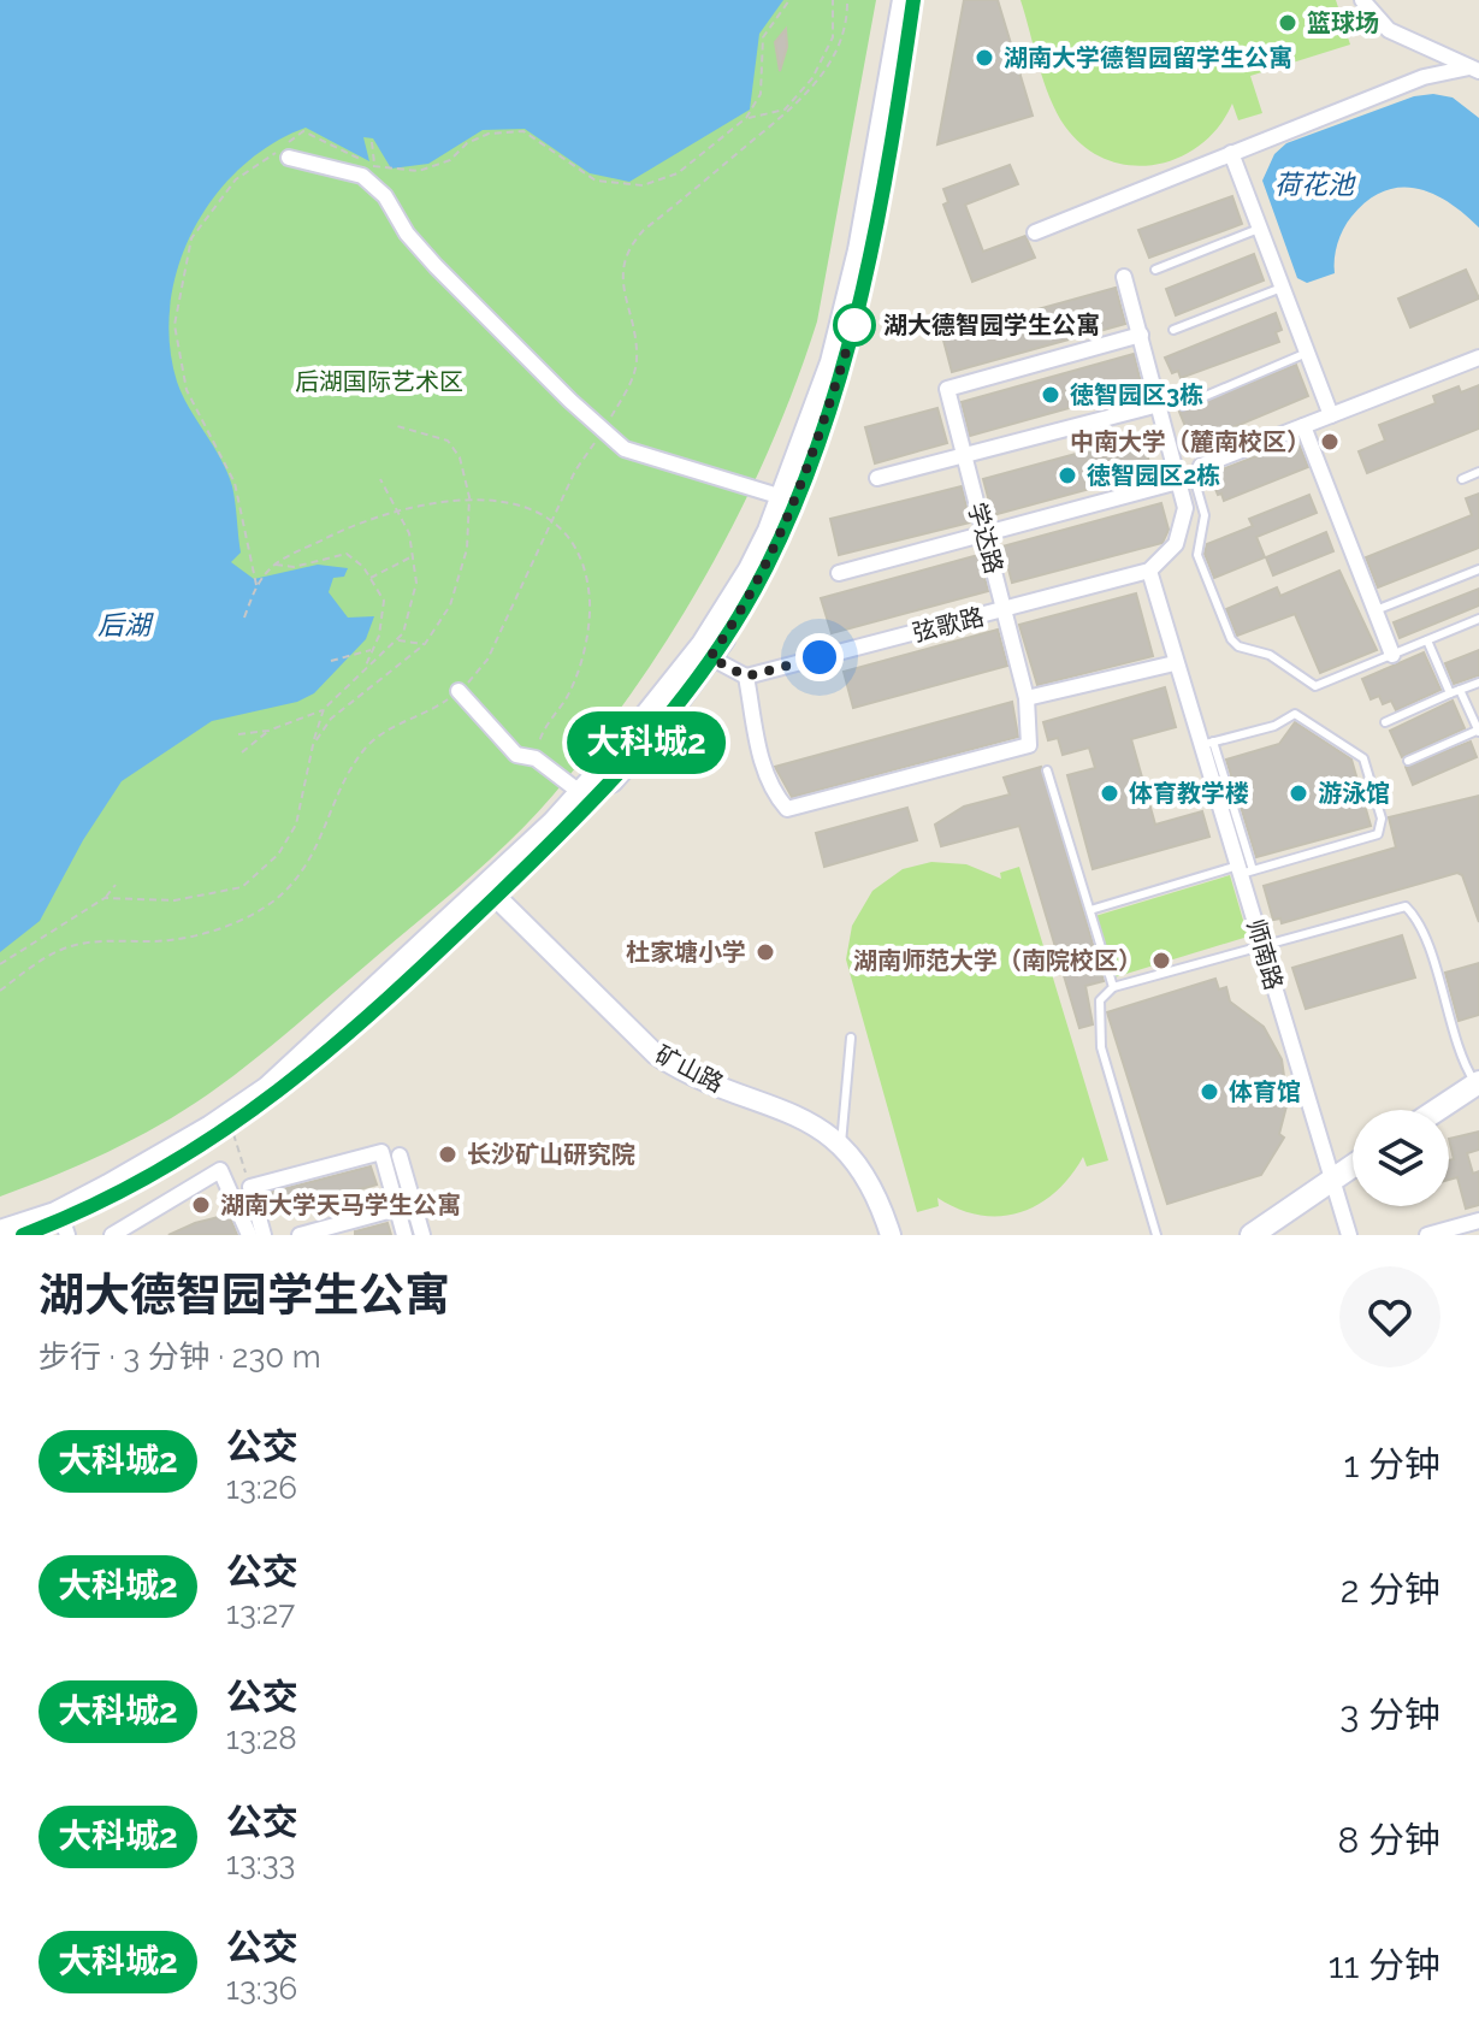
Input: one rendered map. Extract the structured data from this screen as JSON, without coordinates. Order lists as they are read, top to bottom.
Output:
{
  "streets": {
    "street": [
      "学达路",
      "弦歌路",
      "师南路",
      "矿山路"
    ]
  },
  "crossings": [
    ["学达路", "弦歌路"],
    ["弦歌路", "师南路"]
  ],
  "water": ["荷花池", "后湖"],
  "parks": ["后湖国际艺术区"],
  "places": [
    "篮球场",
    "湖南大学德智园留学生公寓",
    "湖大德智园学生公寓",
    "徳智园区3栋",
    "中南大学（麓南校区）",
    "徳智园区2栋",
    "体育教学楼",
    "游泳馆",
    "杜家塘小学",
    "湖南师范大学（南院校区）",
    "体育馆",
    "长沙矿山研究院",
    "湖南大学天马学生公寓"
  ],
  "lines": ["bus line 大科城2"],
  "page": {
    "on_map": "大科城2",
    "heading": ["湖大德智园学生公寓", "步行 · 3 分钟 · 230 m"],
    "list": [
      {
        "mark": "大科城2",
        "name": "公交",
        "note": "13:26",
        "value": "1 分钟"
      },
      {
        "mark": "大科城2",
        "name": "公交",
        "note": "13:27",
        "value": "2 分钟"
      },
      {
        "mark": "大科城2",
        "name": "公交",
        "note": "13:28",
        "value": "3 分钟"
      },
      {
        "mark": "大科城2",
        "name": "公交",
        "note": "13:33",
        "value": "8 分钟"
      },
      {
        "mark": "大科城2",
        "name": "公交",
        "note": "13:36",
        "value": "11 分钟"
      }
    ]
  }
}
